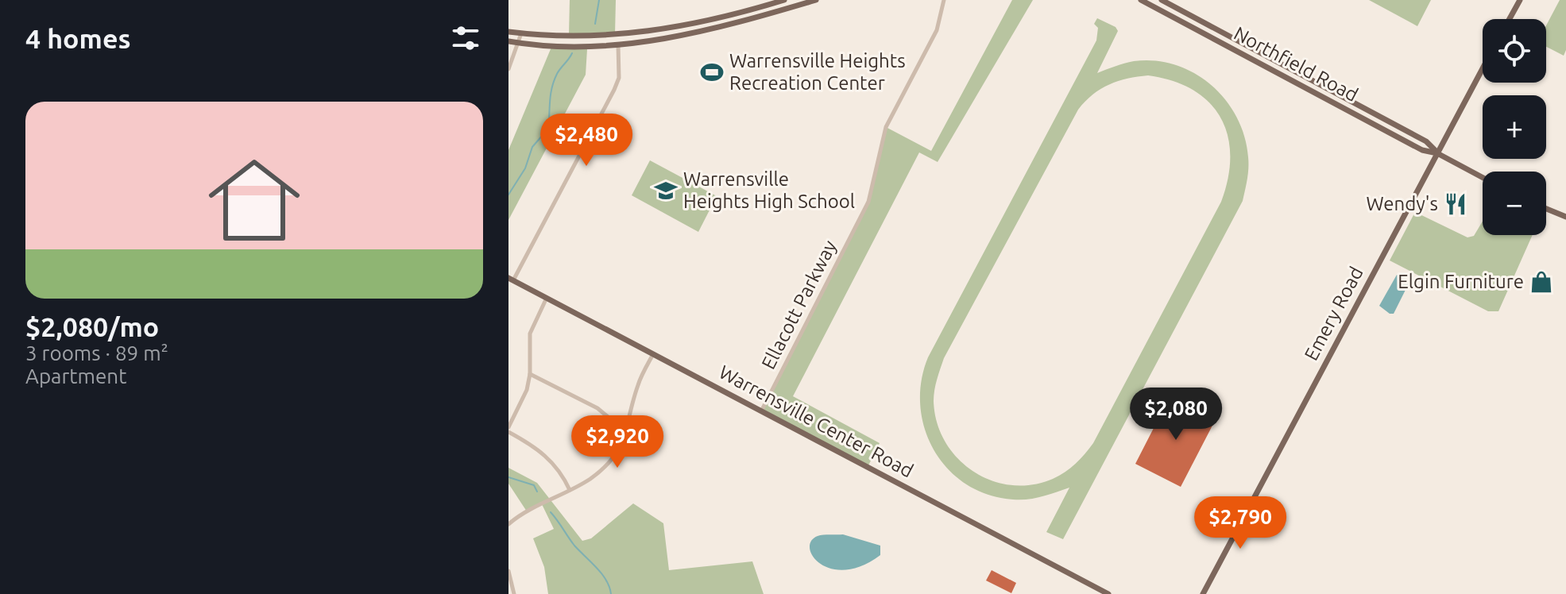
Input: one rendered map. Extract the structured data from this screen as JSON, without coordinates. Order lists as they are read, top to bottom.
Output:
{
  "streets": {
    "main road": ["Northfield Road", "Emery Road", "Warrensville Center Road"],
    "street": ["Ellacott Parkway"]
  },
  "crossings": [
    ["Northfield Road", "Emery Road"],
    ["Ellacott Parkway", "Warrensville Center Road"]
  ],
  "places": {
    "sports": ["Warrensville Heights Recreation Center"],
    "school or university": ["Warrensville Heights High School"],
    "restaurant": ["Wendy's"],
    "shop": ["Elgin Furniture"]
  },
  "page": {
    "heading": "4 homes",
    "map_buttons": ["+", "−"],
    "list": [
      {
        "name": "$2,080/mo",
        "note": "3 rooms · 89 m² · Apartment"
      }
    ],
    "price": [
      "$2,480",
      "$2,080",
      "$2,920",
      "$2,790"
    ]
  }
}
